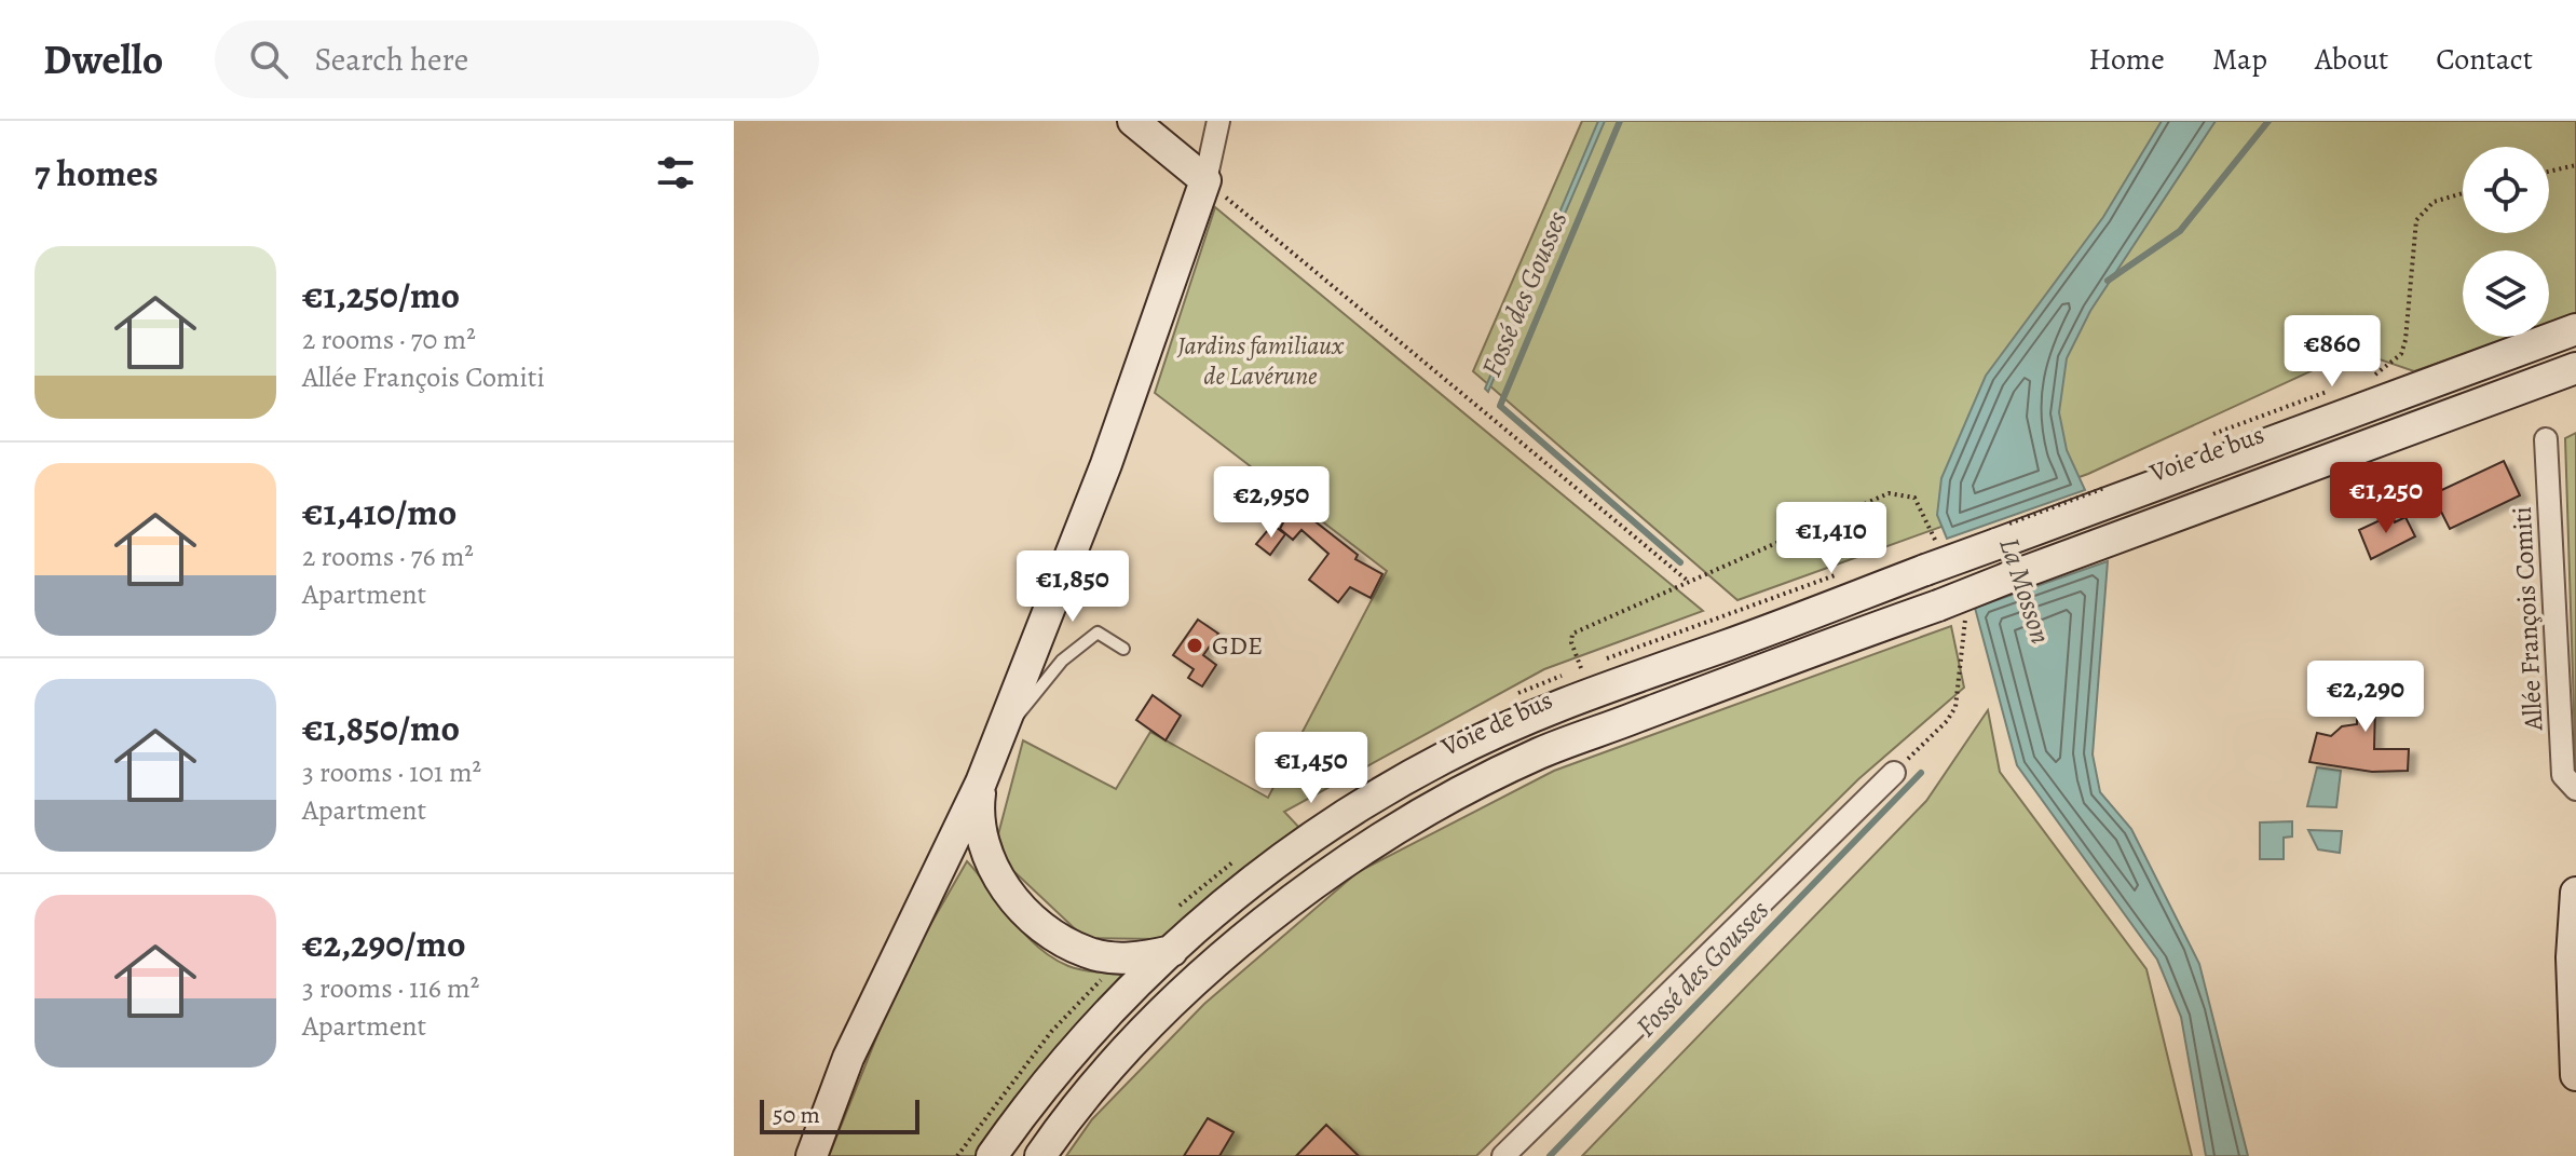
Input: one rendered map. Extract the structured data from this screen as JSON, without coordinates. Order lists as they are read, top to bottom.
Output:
{
  "streets": {
    "street": ["Allée François Comiti"],
    "lane": ["Voie de bus"]
  },
  "water": ["Fossé des Gousses", "La Mosson"],
  "parks": ["Jardins familiaux de Lavérune"],
  "places": ["GDE"],
  "scale_bar": "50 m",
  "page": {
    "header": "Dwello",
    "search": "Search here",
    "nav": [
      "Home",
      "Map",
      "About",
      "Contact"
    ],
    "heading": "7 homes",
    "list": [
      {
        "name": "€1,250/mo",
        "note": "2 rooms · 70 m² · Allée François Comiti"
      },
      {
        "name": "€1,410/mo",
        "note": "2 rooms · 76 m² · Apartment"
      },
      {
        "name": "€1,850/mo",
        "note": "3 rooms · 101 m² · Apartment"
      },
      {
        "name": "€2,290/mo",
        "note": "3 rooms · 116 m² · Apartment"
      }
    ],
    "price": [
      "€860",
      "€1,250",
      "€2,950",
      "€1,410",
      "€1,850",
      "€2,290",
      "€1,450"
    ],
    "scale": "50 m"
  }
}
